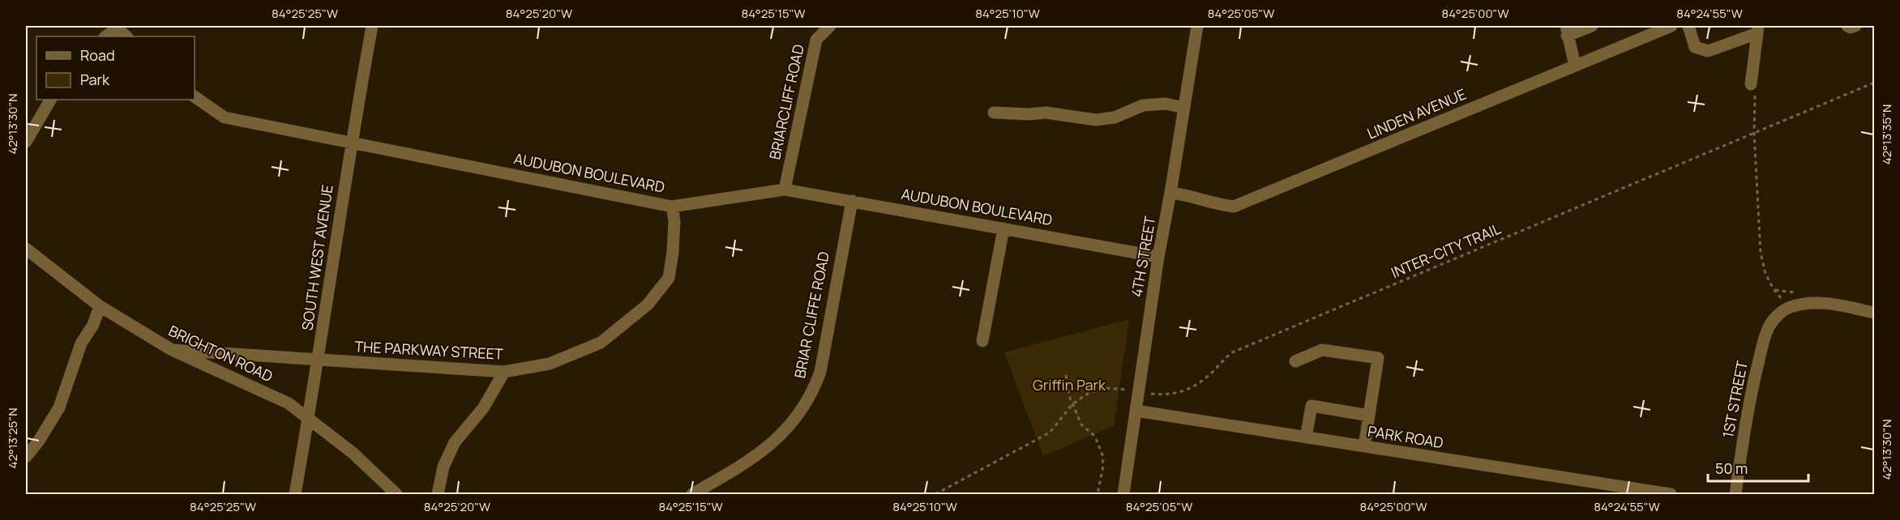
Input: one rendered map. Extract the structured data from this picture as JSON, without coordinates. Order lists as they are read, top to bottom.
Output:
{
  "streets": {
    "street": [
      "BRIARCLIFF ROAD",
      "LINDEN AVENUE",
      "AUDUBON BOULEVARD",
      "4TH STREET",
      "SOUTH WEST AVENUE",
      "BRIAR CLIFFE ROAD",
      "THE PARKWAY STREET",
      "BRIGHTON ROAD",
      "1ST STREET",
      "PARK ROAD"
    ],
    "path": ["INTER-CITY TRAIL"]
  },
  "crossings": [
    ["BRIARCLIFF ROAD", "AUDUBON BOULEVARD"],
    ["LINDEN AVENUE", "4TH STREET"],
    ["AUDUBON BOULEVARD", "4TH STREET"],
    ["AUDUBON BOULEVARD", "SOUTH WEST AVENUE"],
    ["AUDUBON BOULEVARD", "BRIAR CLIFFE ROAD"],
    ["AUDUBON BOULEVARD", "THE PARKWAY STREET"],
    ["4TH STREET", "PARK ROAD"],
    ["SOUTH WEST AVENUE", "THE PARKWAY STREET"],
    ["SOUTH WEST AVENUE", "BRIGHTON ROAD"],
    ["THE PARKWAY STREET", "BRIGHTON ROAD"]
  ],
  "parks": ["Griffin Park"],
  "legend": ["Road", "Park"],
  "scale_bar": "50 m",
  "coordinates": [
    "84°25'25\"W",
    "84°25'20\"W",
    "84°25'15\"W",
    "84°25'10\"W",
    "84°25'05\"W",
    "84°25'00\"W",
    "84°24'55\"W",
    "42°13'30\"N",
    "42°13'35\"N",
    "42°13'25\"N"
  ]
}
